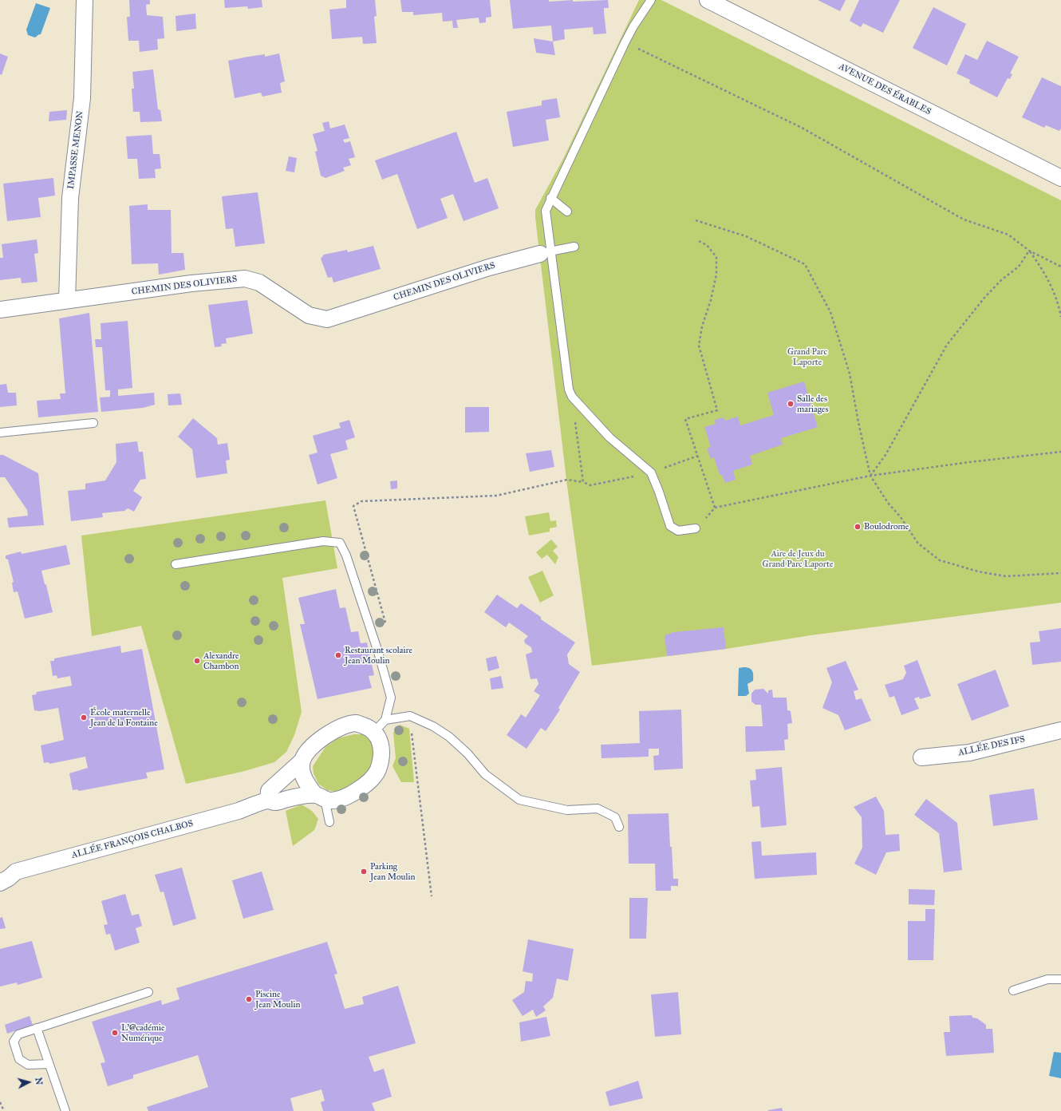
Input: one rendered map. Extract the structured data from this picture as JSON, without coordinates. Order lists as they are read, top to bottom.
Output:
{
  "streets": {
    "street": [
      "AVENUE DES ÉRABLES",
      "IMPASSE MENON",
      "CHEMIN DES OLIVIERS",
      "ALLÉE DES IFS",
      "ALLÉE FRANÇOIS CHALBOS"
    ]
  },
  "crossings": [
    ["IMPASSE MENON", "CHEMIN DES OLIVIERS"]
  ],
  "parks": ["Grand Parc Laporte", "Aire de Jeux du Grand Parc Laporte"],
  "places": [
    "Salle des mariages",
    "Boulodrome",
    "Restaurant scolaire Jean Moulin",
    "Alexandre Chambon",
    "École maternelle Jean de la Fontaine",
    "Parking Jean Moulin",
    "Piscine Jean Moulin",
    "L'@cadémie Numérique"
  ],
  "north": "right"
}
